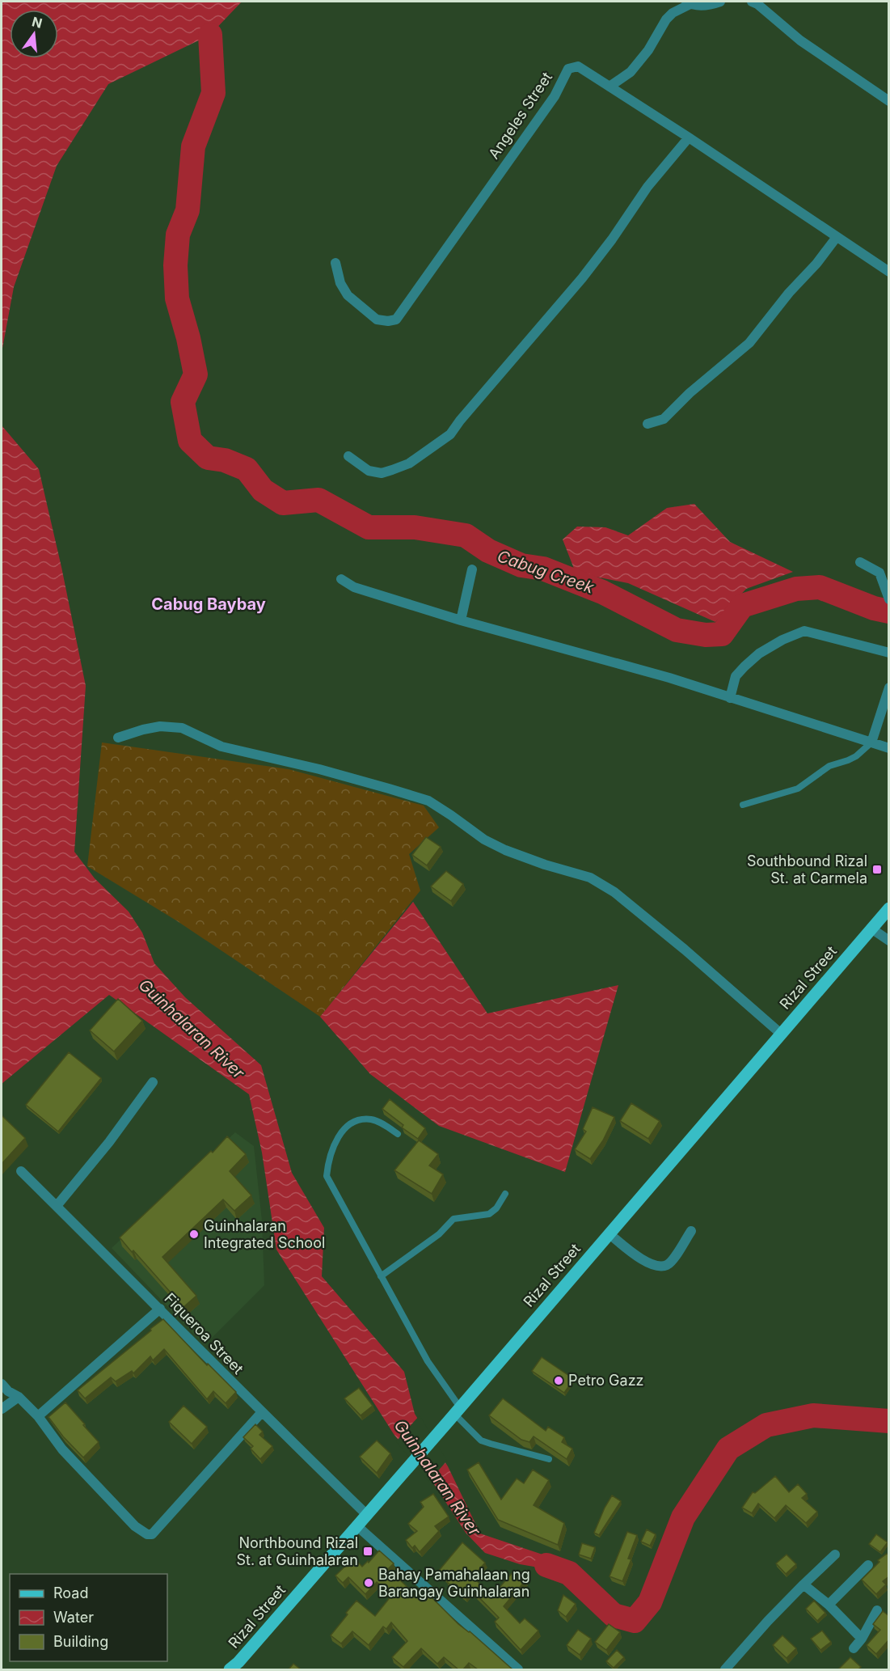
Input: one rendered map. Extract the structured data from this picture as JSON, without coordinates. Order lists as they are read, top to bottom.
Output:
{
  "streets": {
    "main road": ["Rizal Street"],
    "street": ["Angeles Street", "Fiqueroa Street"]
  },
  "crossings": [
    ["Rizal Street", "Fiqueroa Street"]
  ],
  "districts": ["Cabug Baybay"],
  "water": ["Cabug Creek", "Guinhalaran River"],
  "places": {
    "transit": ["Southbound Rizal St. at Carmela", "Northbound Rizal St. at Guinhalaran"],
    "other": ["Guinhalaran Integrated School", "Petro Gazz", "Bahay Pamahalaan ng Barangay Guinhalaran"]
  },
  "legend": ["Road", "Water", "Building"],
  "north": "top"
}
